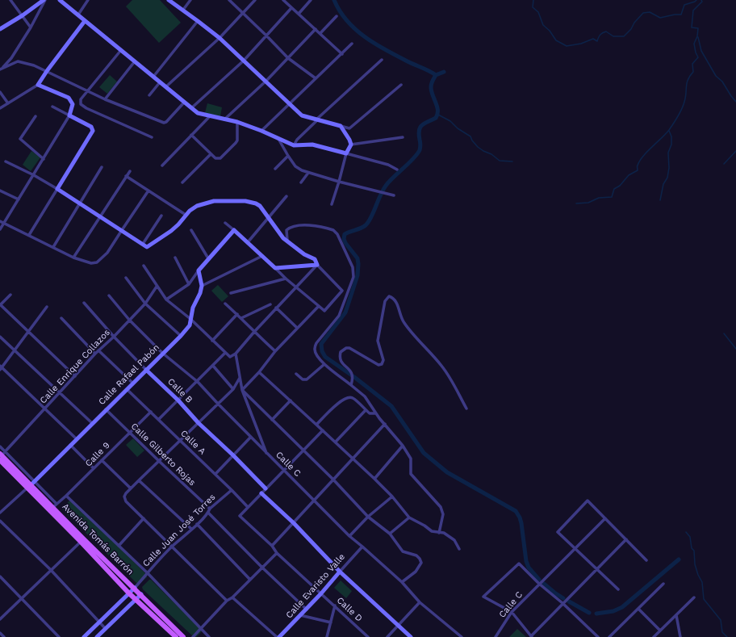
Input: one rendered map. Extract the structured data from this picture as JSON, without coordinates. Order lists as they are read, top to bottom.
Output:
{
  "streets": {
    "main road": ["Avenida Tomás Barrón"],
    "street": [
      "Calle Enrique Collazos",
      "Calle Rafael Pabón",
      "Calle B",
      "Calle A",
      "Calle 9",
      "Calle Gilberto Rojas",
      "Calle C",
      "Calle Juan José Torres",
      "Calle Evaristo Valle",
      "Calle D"
    ]
  },
  "crossings": [
    ["Calle Enrique Collazos", "Calle B"],
    ["Calle Enrique Collazos", "Calle C"],
    ["Calle Enrique Collazos", "Avenida Tomás Barrón"],
    ["Calle Rafael Pabón", "Calle B"],
    ["Calle Rafael Pabón", "Calle A"],
    ["Calle Rafael Pabón", "Calle Gilberto Rojas"],
    ["Calle Rafael Pabón", "Calle C"],
    ["Calle Rafael Pabón", "Avenida Tomás Barrón"],
    ["Calle A", "Calle 9"],
    ["Calle A", "Calle Juan José Torres"],
    ["Calle A", "Calle D"],
    ["Calle 9", "Calle Gilberto Rojas"],
    ["Calle 9", "Avenida Tomás Barrón"],
    ["Calle Gilberto Rojas", "Calle Juan José Torres"],
    ["Calle C", "Calle Evaristo Valle"],
    ["Calle Juan José Torres", "Avenida Tomás Barrón"],
    ["Calle Evaristo Valle", "Calle D"]
  ]
}
